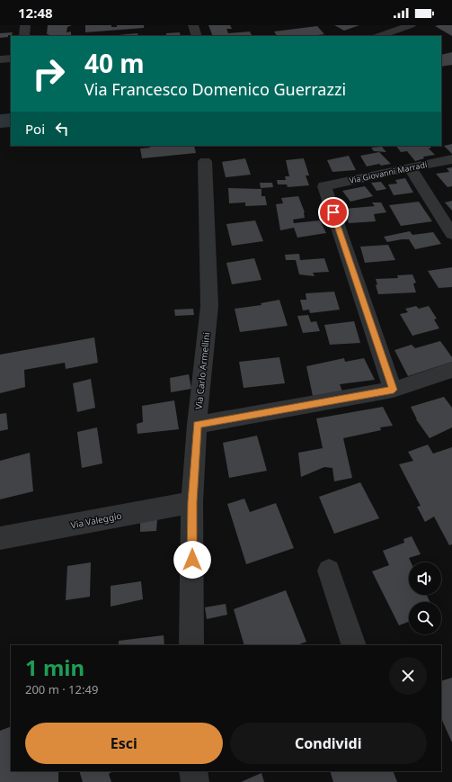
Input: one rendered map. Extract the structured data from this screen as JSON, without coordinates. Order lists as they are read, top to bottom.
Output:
{
  "streets": {
    "street": ["Via Giovanni Marradi", "Via Carlo Armellini", "Via Valeggio"]
  },
  "crossings": [
    ["Via Carlo Armellini", "Via Valeggio"]
  ],
  "page": {
    "status": "12:48",
    "turn": ["40 m", "Via Francesco Domenico Guerrazzi"],
    "then": "Poi",
    "heading": ["1 min", "200 m · 12:49"],
    "buttons": ["Esci", "Condividi"]
  }
}
